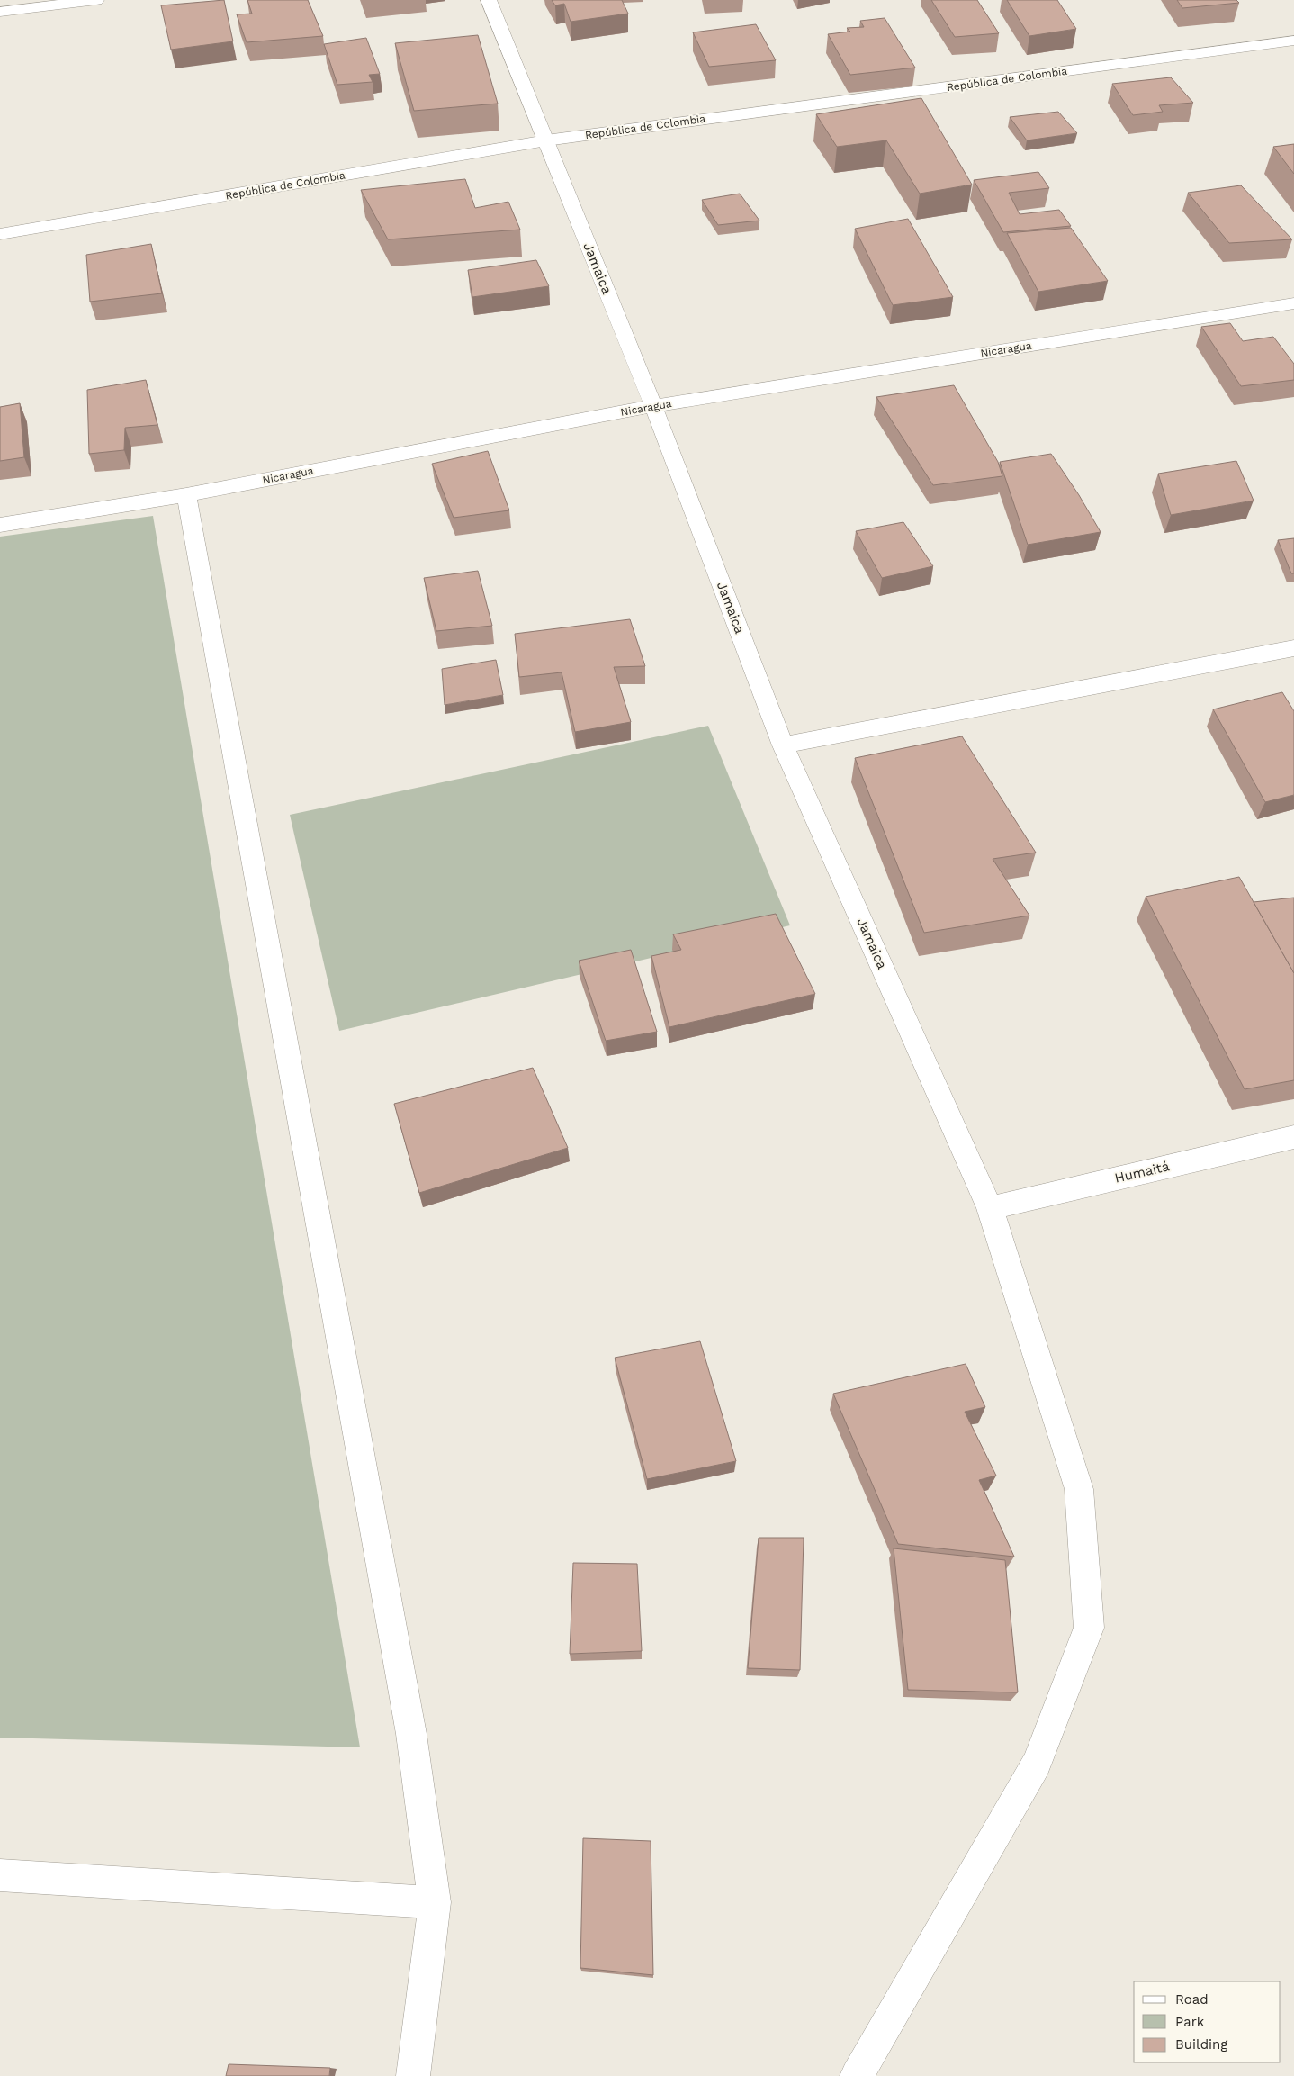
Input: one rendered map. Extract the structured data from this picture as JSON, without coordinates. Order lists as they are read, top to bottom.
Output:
{
  "streets": {
    "street": [
      "República de Colombia",
      "Jamaica",
      "Nicaragua",
      "Humaitá"
    ]
  },
  "crossings": [
    ["República de Colombia", "Jamaica"],
    ["Jamaica", "Nicaragua"],
    ["Jamaica", "Humaitá"]
  ],
  "legend": ["Road", "Park", "Building"]
}
